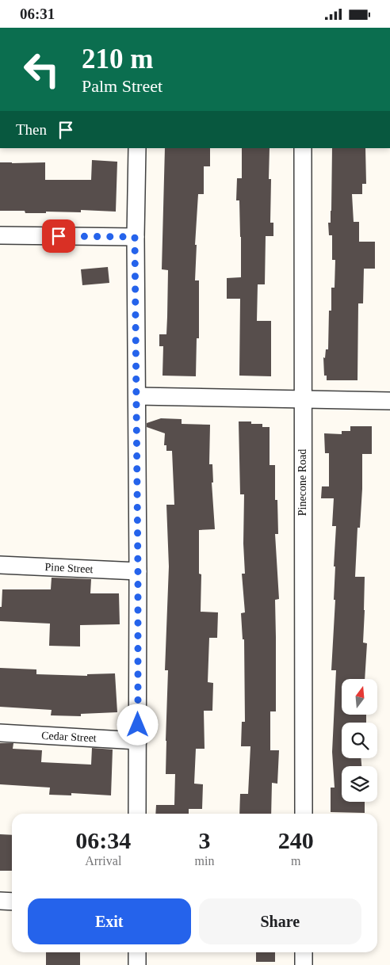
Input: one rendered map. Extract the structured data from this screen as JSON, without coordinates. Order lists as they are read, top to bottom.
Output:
{
  "streets": {
    "street": ["Pinecone Road", "Pine Street", "Cedar Street"]
  },
  "north": "top",
  "page": {
    "status": "06:31",
    "turn": ["210 m", "Palm Street"],
    "then": "Then",
    "eta": [
      "06:34",
      "Arrival",
      "3",
      "min",
      "240",
      "m"
    ],
    "buttons": ["Exit", "Share"]
  }
}
